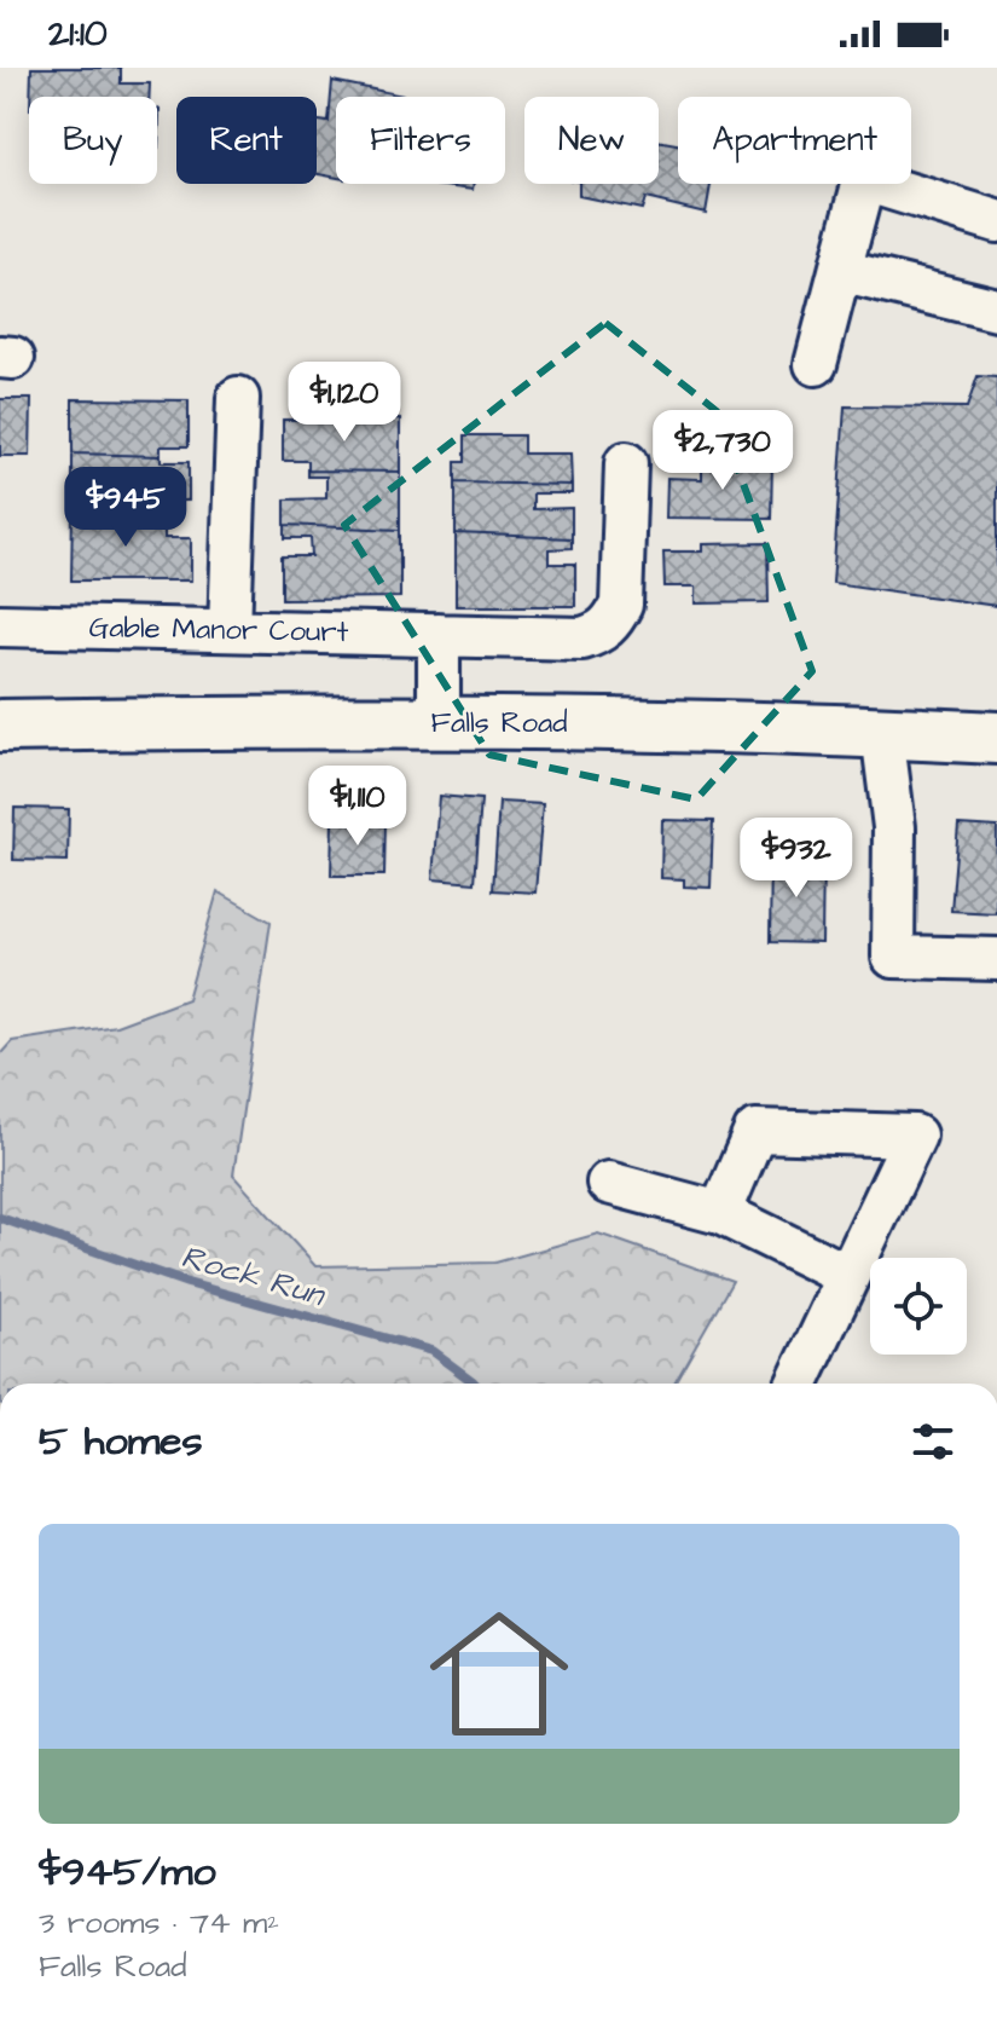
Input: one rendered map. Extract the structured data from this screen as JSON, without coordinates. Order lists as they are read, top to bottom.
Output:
{
  "streets": {
    "main road": ["Falls Road"],
    "street": ["Gable Manor Court"]
  },
  "water": ["Rock Run"],
  "page": {
    "status": "21:10",
    "chip": [
      "Buy",
      "Rent",
      "Filters",
      "New",
      "Apartment"
    ],
    "price": [
      "$1,120",
      "$2,730",
      "$945",
      "$1,110",
      "$932"
    ],
    "heading": "5 homes",
    "list": [
      {
        "name": "$945/mo",
        "note": "3 rooms · 74 m² · Falls Road"
      }
    ]
  }
}
